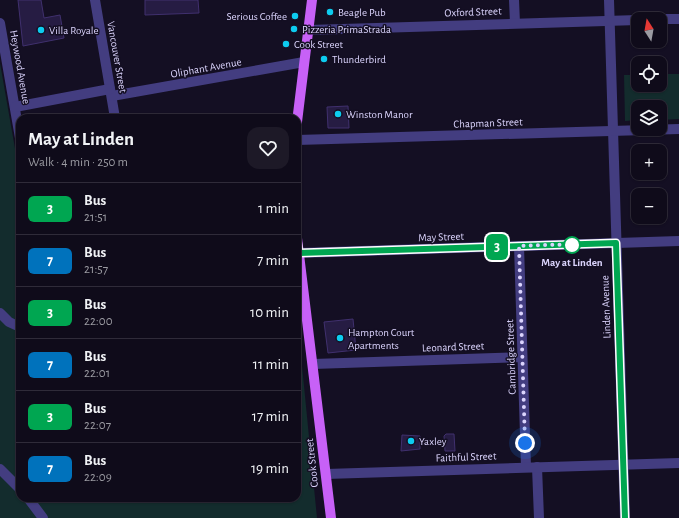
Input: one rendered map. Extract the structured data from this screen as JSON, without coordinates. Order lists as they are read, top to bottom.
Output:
{
  "streets": {
    "main road": ["Cook Street"],
    "street": [
      "Oxford Street",
      "Vancouver Street",
      "Heywood Avenue",
      "Oliphant Avenue",
      "Chapman Street",
      "May Street",
      "Linden Avenue",
      "Leonard Street",
      "Cambridge Street",
      "Faithful Street"
    ]
  },
  "crossings": [
    ["Oxford Street", "Linden Avenue"],
    ["Vancouver Street", "Oliphant Avenue"],
    ["Heywood Avenue", "Oliphant Avenue"],
    ["Chapman Street", "Linden Avenue"],
    ["May Street", "Linden Avenue"],
    ["May Street", "Cambridge Street"],
    ["Linden Avenue", "Faithful Street"],
    ["Leonard Street", "Cambridge Street"],
    ["Leonard Street", "Cook Street"],
    ["Cambridge Street", "Faithful Street"],
    ["Faithful Street", "Cook Street"]
  ],
  "places": [
    "Beagle Pub",
    "Serious Coffee",
    "Pizzeria PrimaStrada",
    "Villa Royale",
    "Cook Street",
    "Thunderbird",
    "Winston Manor",
    "May at Linden",
    "Hampton Court Apartments",
    "Yaxley"
  ],
  "lines": ["bus line 3"],
  "north": "top",
  "page": {
    "on_map": "3",
    "map_buttons": ["+", "−"],
    "heading": ["May at Linden", "Walk · 4 min · 250 m"],
    "list": [
      {
        "mark": "3",
        "name": "Bus",
        "note": "21:51",
        "value": "1 min"
      },
      {
        "mark": "7",
        "name": "Bus",
        "note": "21:57",
        "value": "7 min"
      },
      {
        "mark": "3",
        "name": "Bus",
        "note": "22:00",
        "value": "10 min"
      },
      {
        "mark": "7",
        "name": "Bus",
        "note": "22:01",
        "value": "11 min"
      },
      {
        "mark": "3",
        "name": "Bus",
        "note": "22:07",
        "value": "17 min"
      },
      {
        "mark": "7",
        "name": "Bus",
        "note": "22:09",
        "value": "19 min"
      }
    ]
  }
}
